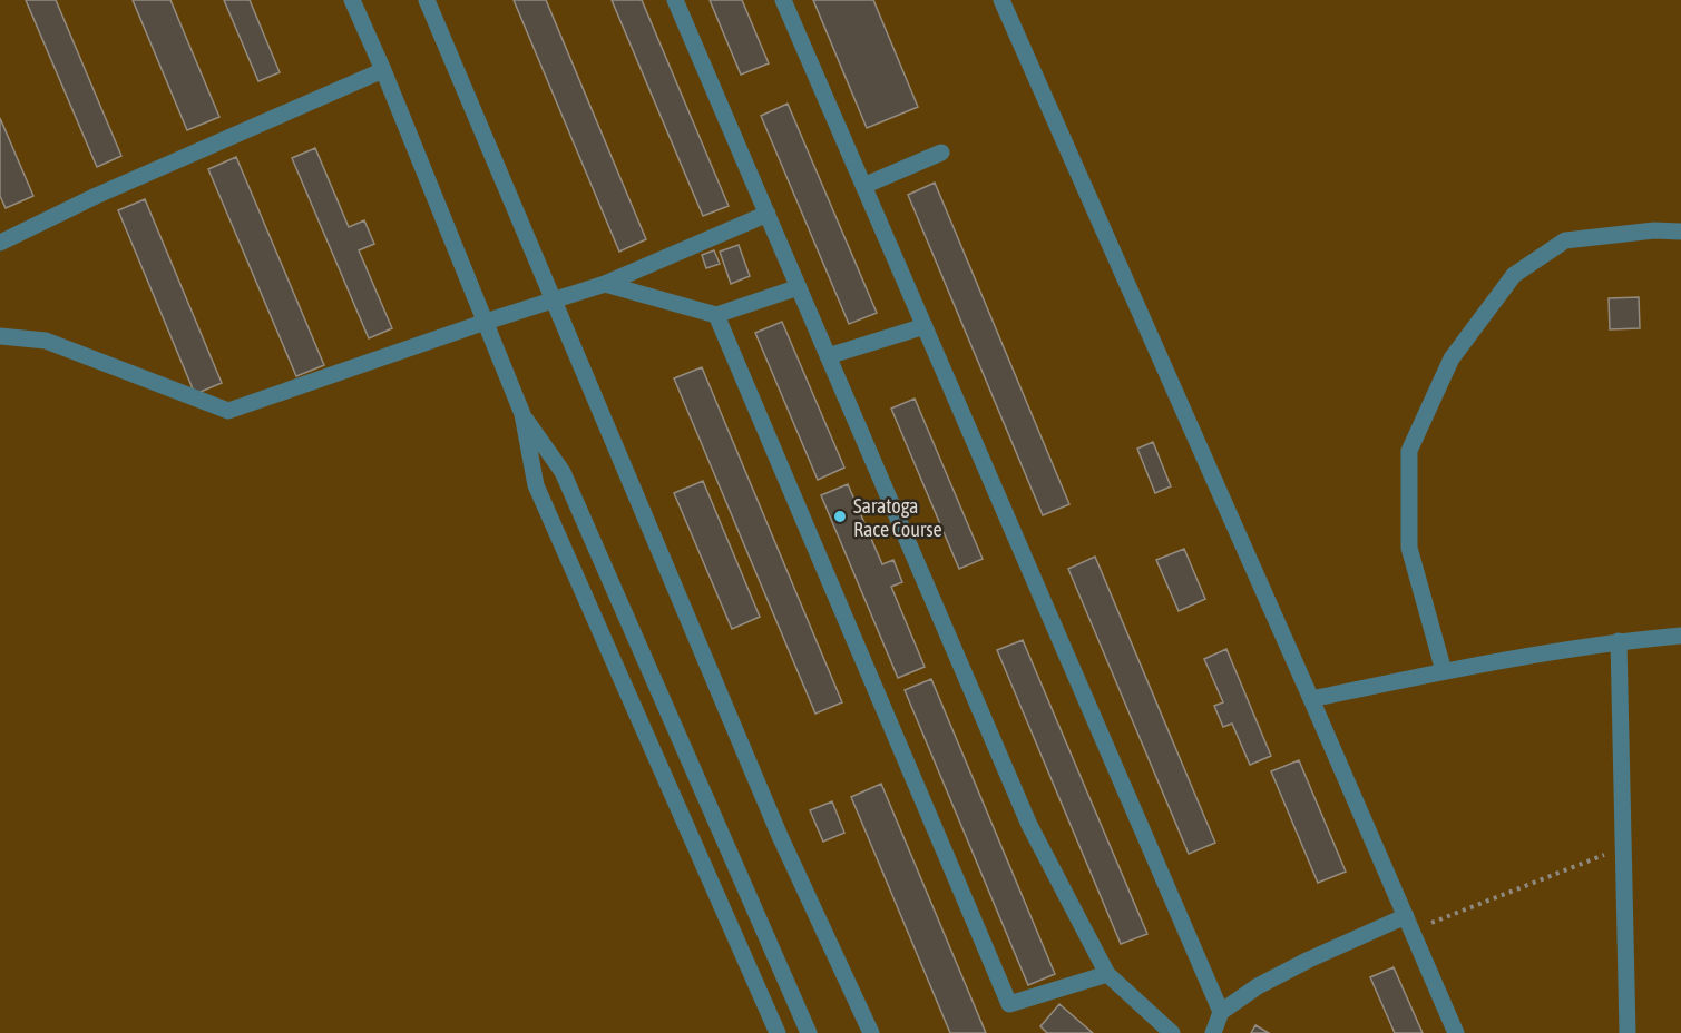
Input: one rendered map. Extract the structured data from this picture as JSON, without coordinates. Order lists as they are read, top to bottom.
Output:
{
  "places": ["Saratoga Race Course"]
}
